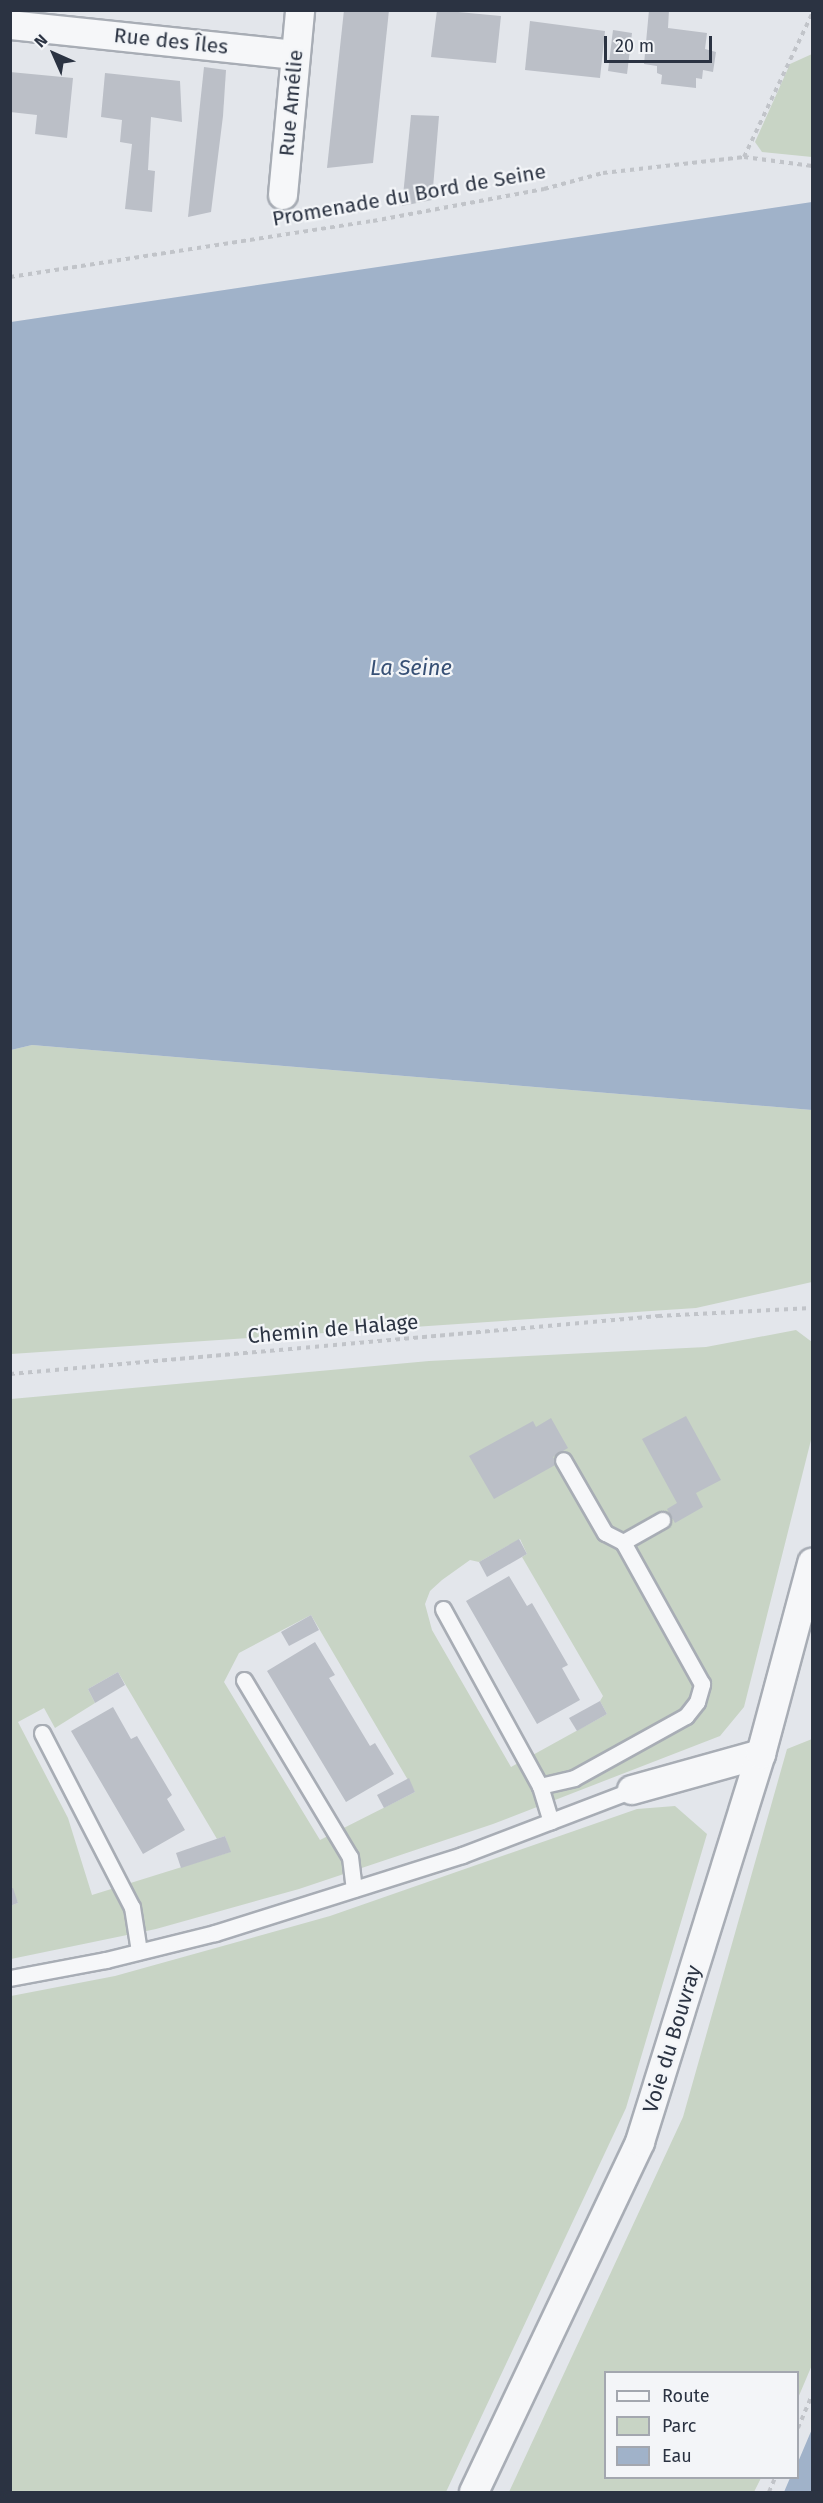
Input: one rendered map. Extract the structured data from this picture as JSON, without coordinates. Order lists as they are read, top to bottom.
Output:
{
  "streets": {
    "street": ["Rue des Îles", "Rue Amélie", "Voie du Bouvray"],
    "path": ["Promenade du Bord de Seine", "Chemin de Halage"]
  },
  "crossings": [
    ["Rue des Îles", "Rue Amélie"]
  ],
  "water": ["La Seine"],
  "legend": ["Route", "Parc", "Eau"],
  "scale_bar": "20 m",
  "north": "top left"
}
